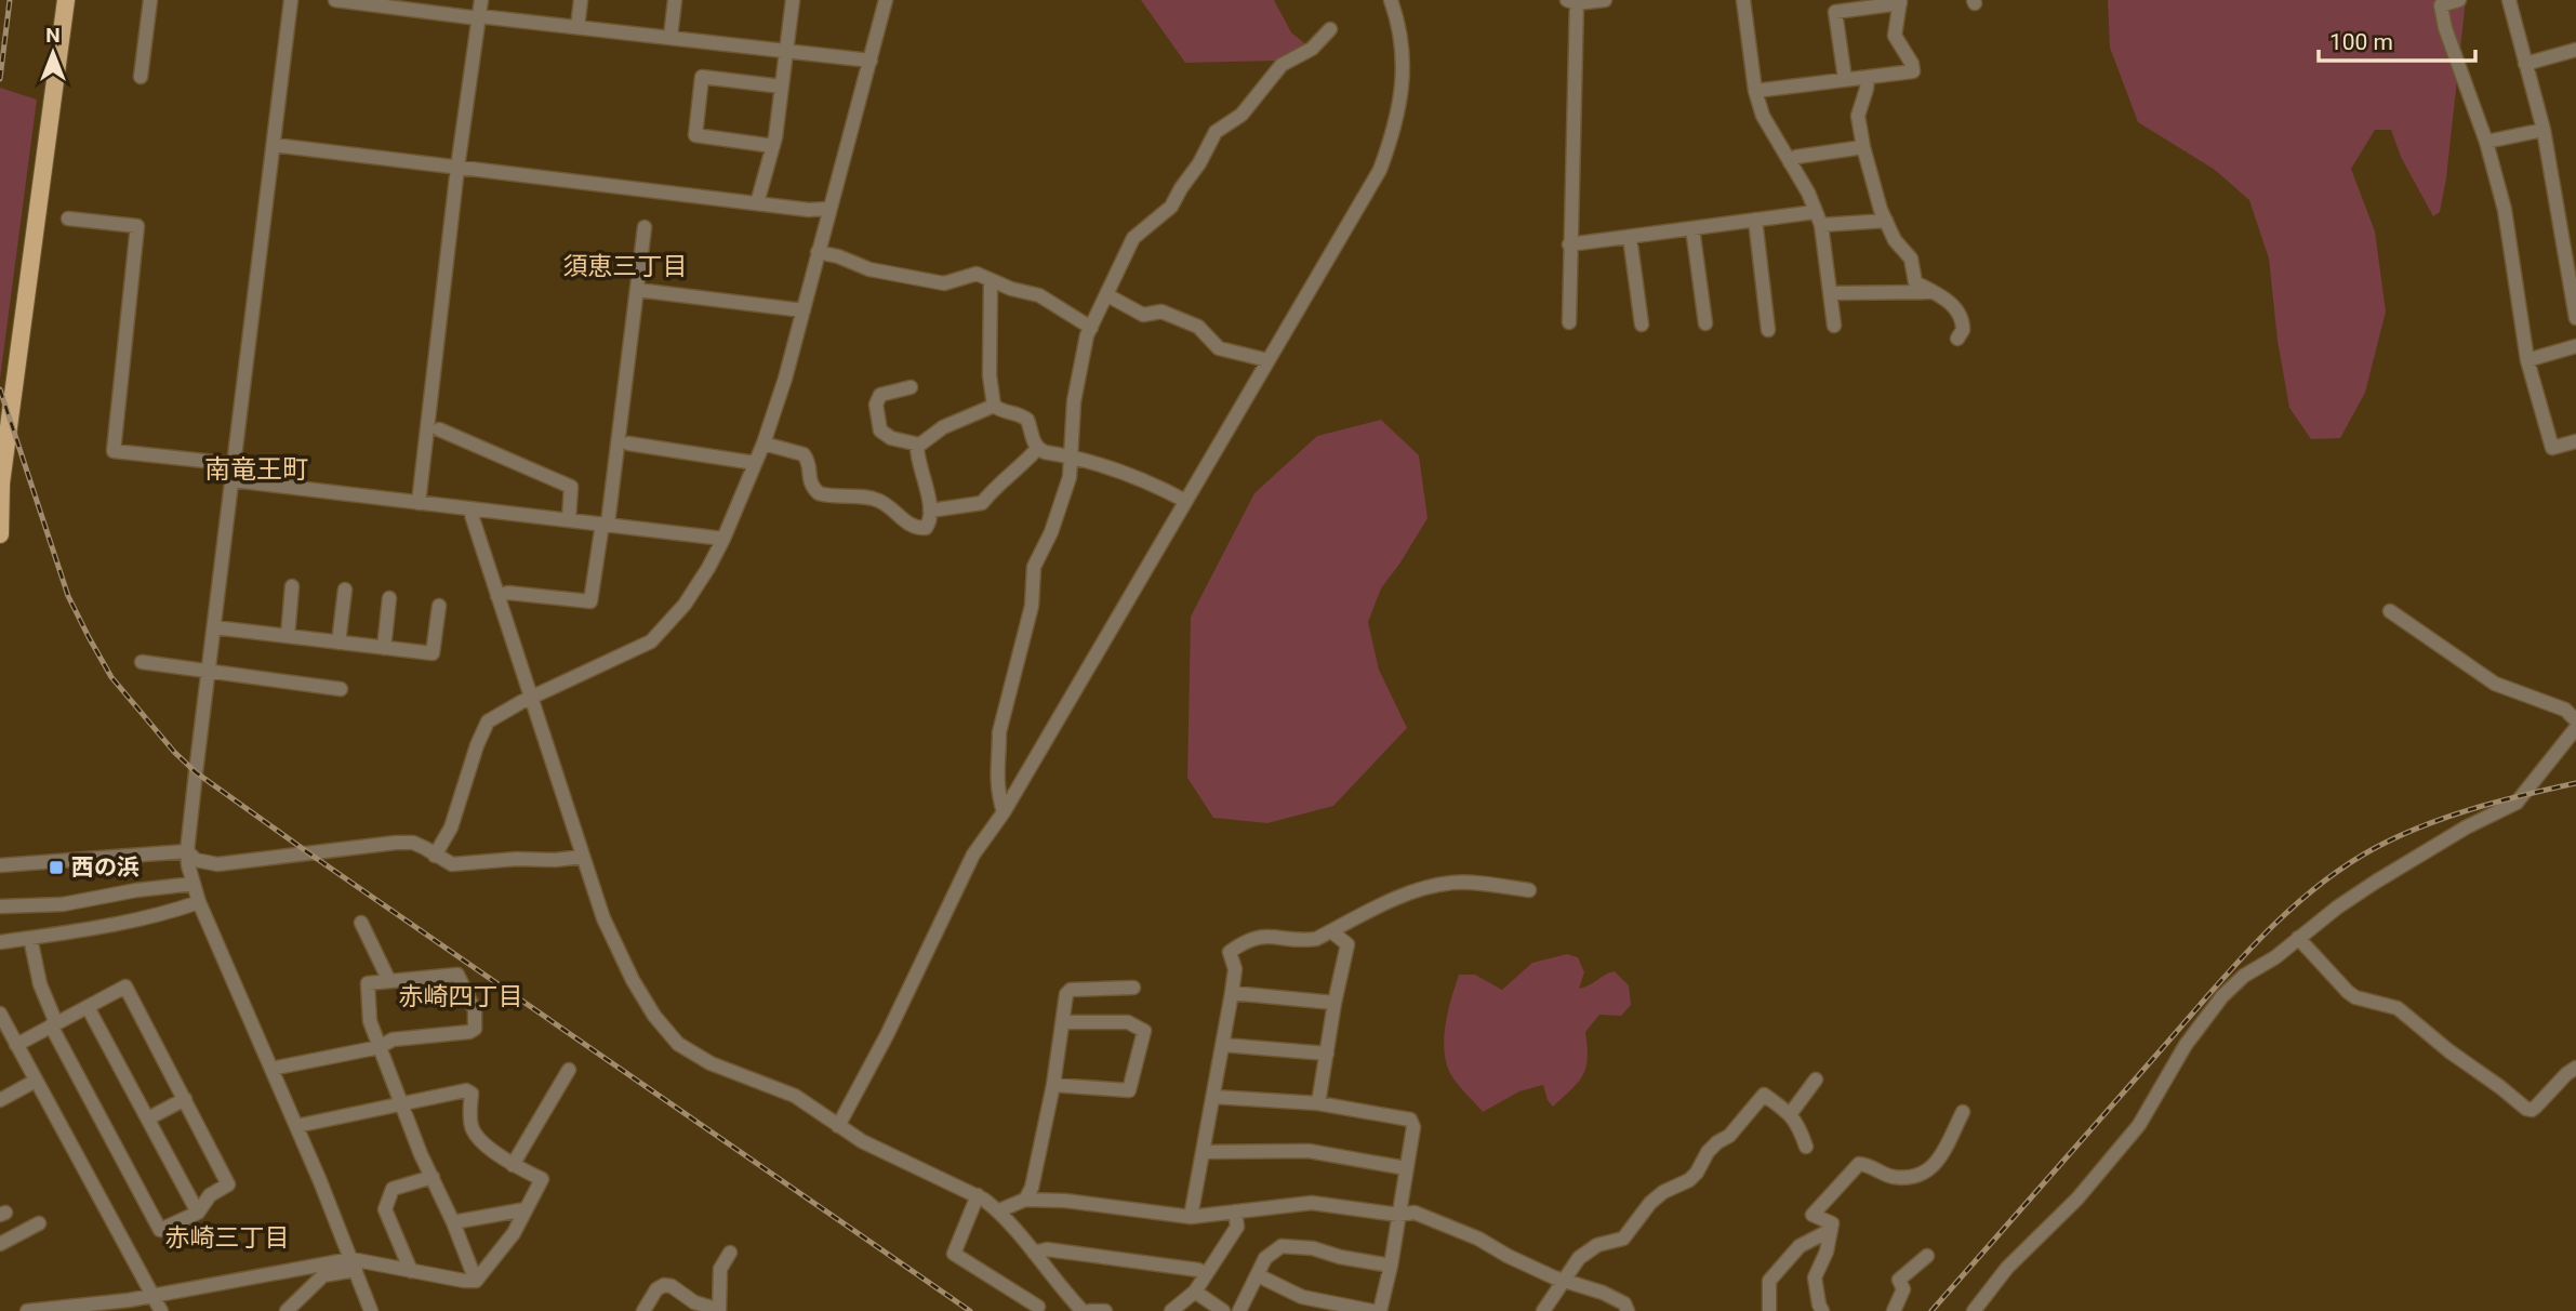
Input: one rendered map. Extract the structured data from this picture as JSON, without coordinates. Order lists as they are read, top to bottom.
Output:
{
  "districts": [
    "須恵三丁目",
    "南竜王町",
    "赤崎四丁目",
    "赤崎三丁目"
  ],
  "places": {
    "transit": ["西の浜"]
  },
  "scale_bar": "100 m",
  "north": "top"
}
